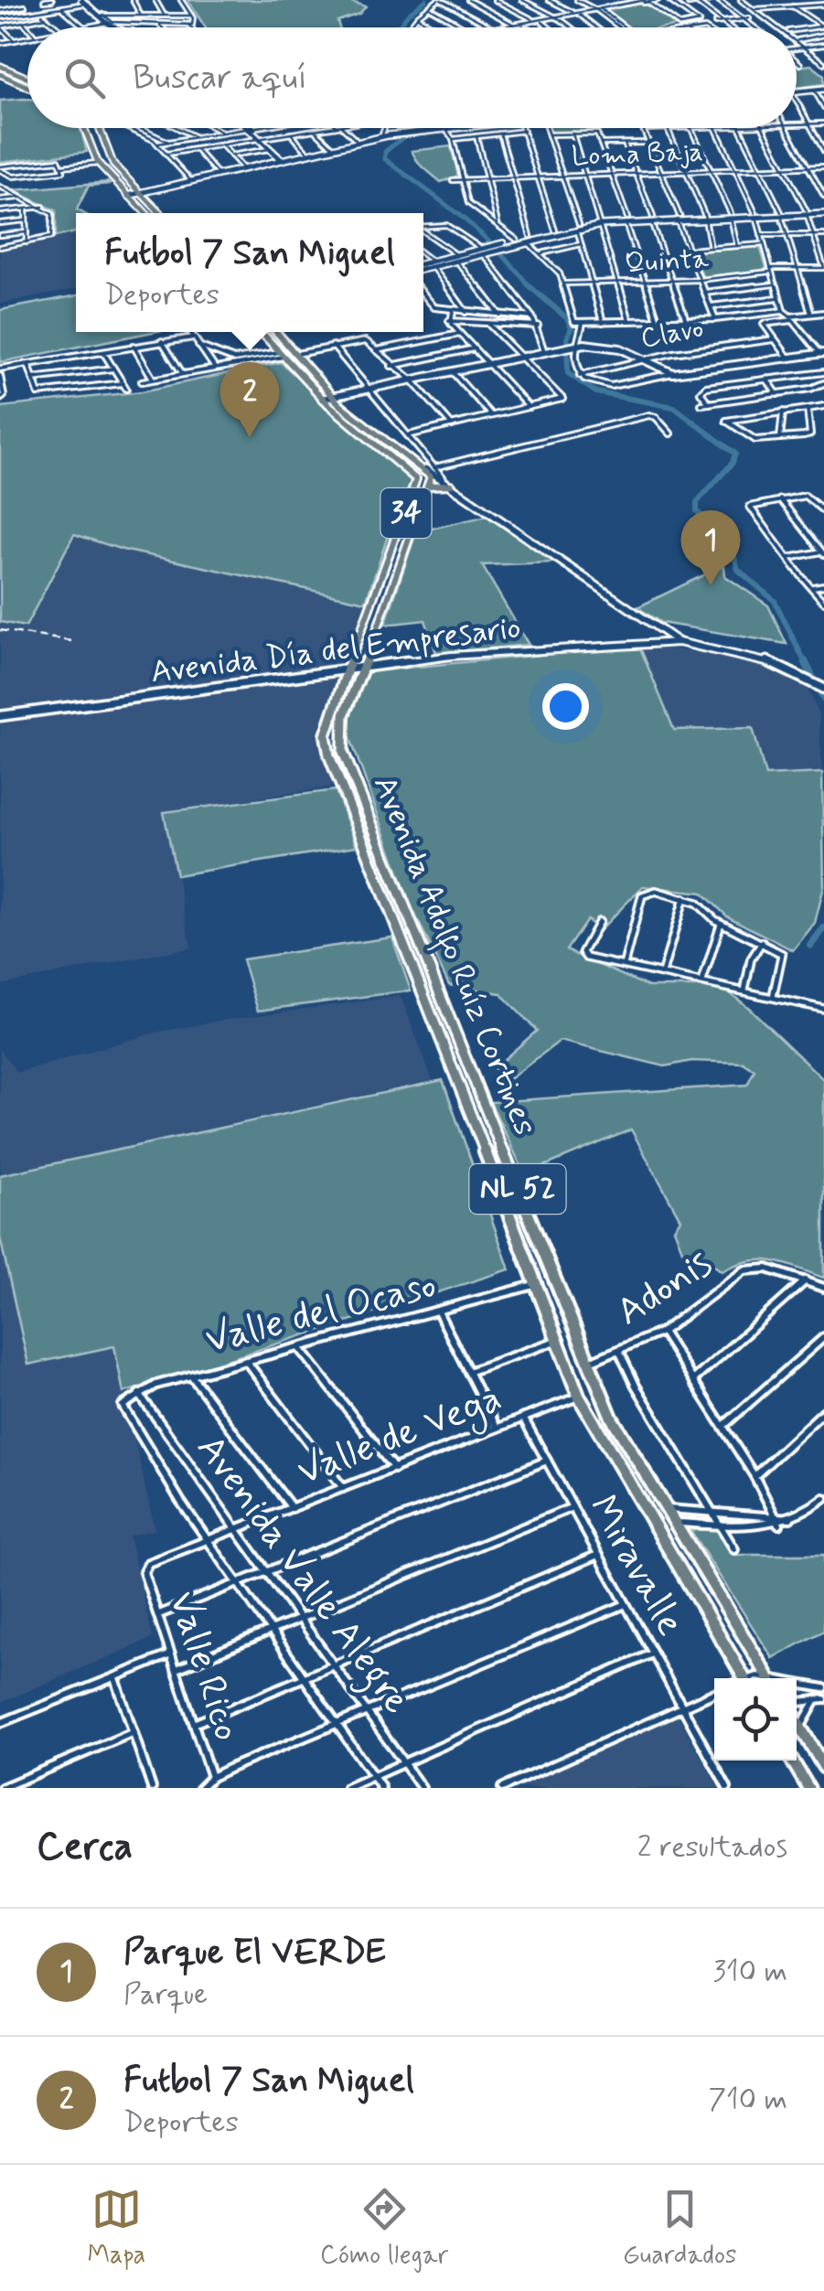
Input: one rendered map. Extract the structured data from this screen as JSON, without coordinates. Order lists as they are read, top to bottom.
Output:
{
  "streets": {
    "main road": ["34", "Avenida Adolfo Ruíz Cortines", "NL 52"],
    "street": [
      "Loma Baja",
      "Quinta",
      "Clavo",
      "Avenida Día del Empresario",
      "Adonis",
      "Valle del Ocaso",
      "Valle de Vega",
      "Miravalle",
      "Avenida Valle Alegre",
      "Valle Rico"
    ]
  },
  "crossings": [
    ["34", "Avenida Adolfo Ruíz Cortines"],
    ["Avenida Día del Empresario", "Avenida Adolfo Ruíz Cortines"],
    ["Avenida Adolfo Ruíz Cortines", "Adonis"],
    ["Avenida Adolfo Ruíz Cortines", "Valle del Ocaso"],
    ["Avenida Adolfo Ruíz Cortines", "Valle de Vega"],
    ["Valle del Ocaso", "Avenida Valle Alegre"],
    ["Valle de Vega", "Miravalle"],
    ["Valle de Vega", "Avenida Valle Alegre"],
    ["Valle de Vega", "Valle Rico"]
  ],
  "page": {
    "search": "Buscar aquí",
    "popup": ["Futbol 7 San Miguel", "Deportes"],
    "pins": ["2", "1"],
    "heading": ["Cerca", "2 resultados"],
    "list": [
      {
        "mark": "1",
        "name": "Parque El VERDE",
        "note": "Parque",
        "value": "310 m"
      },
      {
        "mark": "2",
        "name": "Futbol 7 San Miguel",
        "note": "Deportes",
        "value": "710 m"
      }
    ],
    "nav": ["Mapa", "Cómo llegar", "Guardados"]
  }
}
